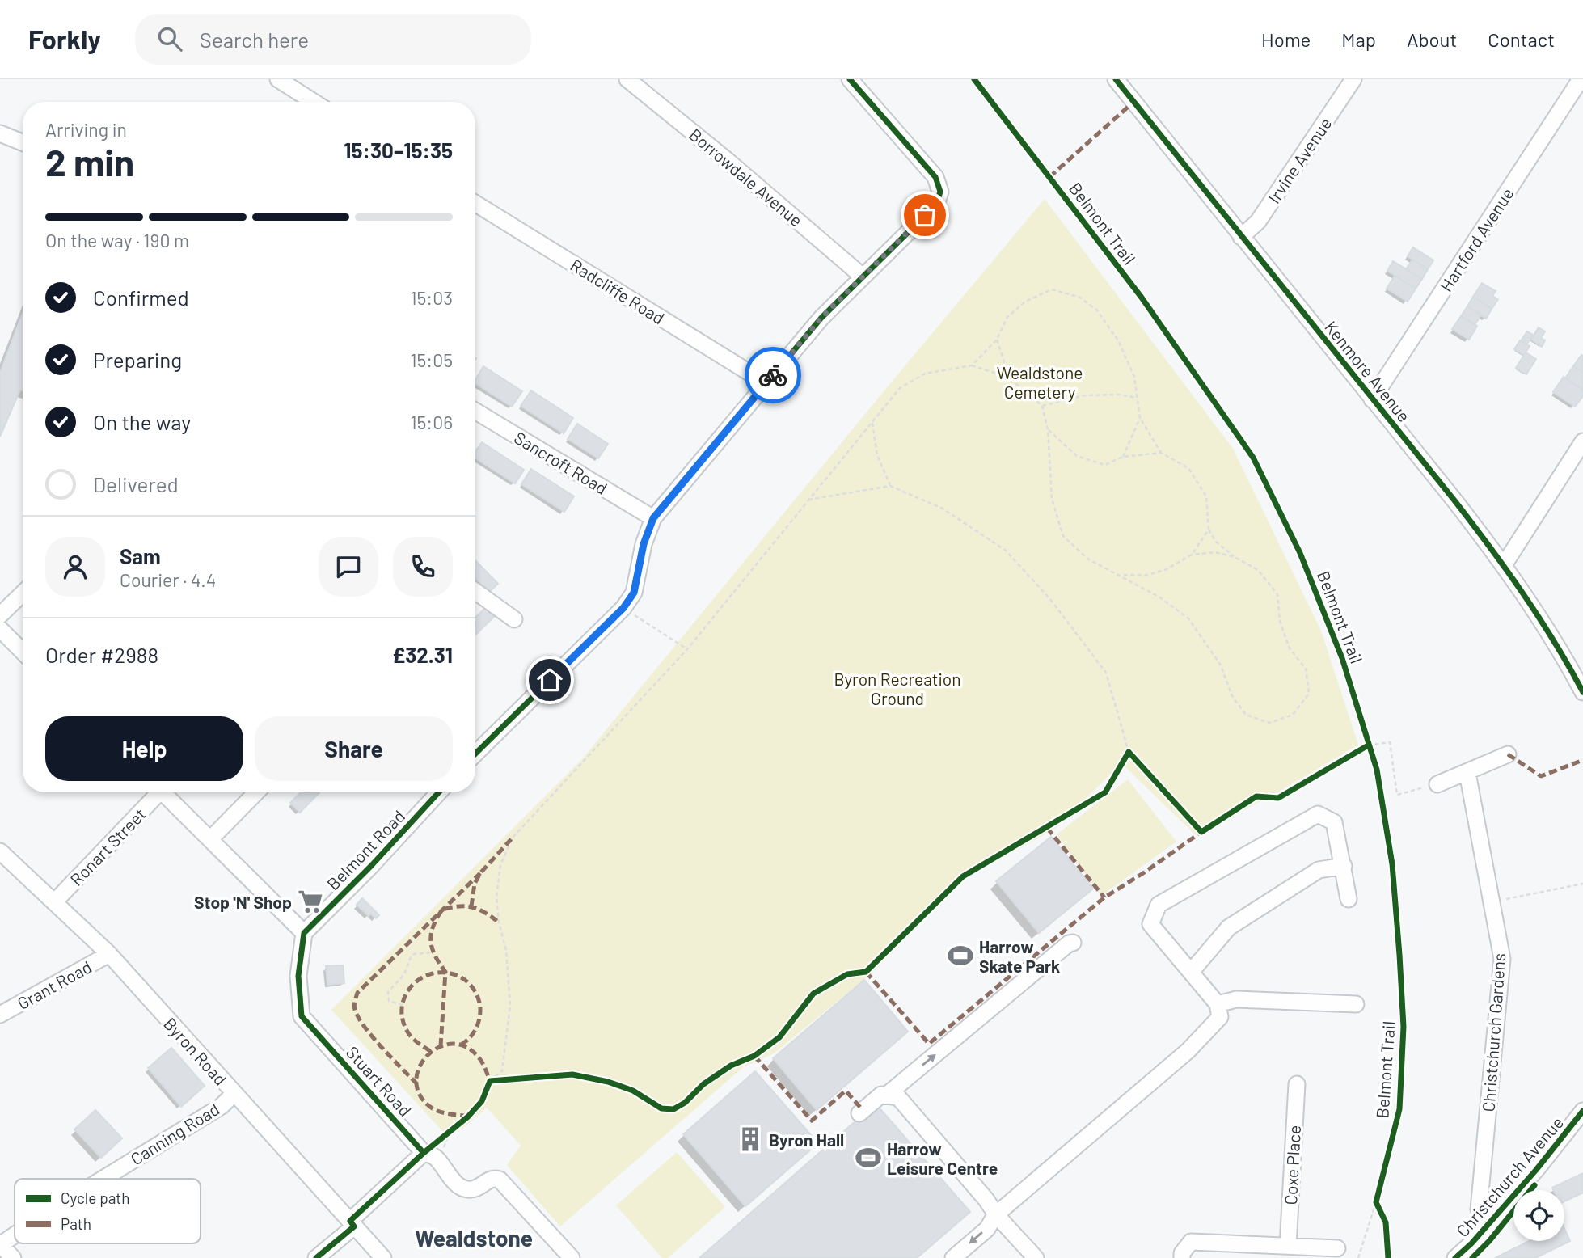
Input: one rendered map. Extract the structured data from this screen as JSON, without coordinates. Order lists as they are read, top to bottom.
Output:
{
  "streets": {
    "street": [
      "Irvine Avenue",
      "Borrowdale Avenue",
      "Hartford Avenue",
      "Radcliffe Road",
      "Kenmore Avenue",
      "Sancroft Road",
      "Ronart Street",
      "Belmont Road",
      "Grant Road",
      "Christchurch Gardens",
      "Byron Road",
      "Stuart Road",
      "Canning Road",
      "Coxe Place",
      "Christchurch Avenue"
    ],
    "cycle path": ["Belmont Trail"]
  },
  "crossings": [
    ["Irvine Avenue", "Kenmore Avenue"],
    ["Hartford Avenue", "Kenmore Avenue"],
    ["Ronart Street", "Byron Road"],
    ["Belmont Road", "Stuart Road"],
    ["Grant Road", "Byron Road"],
    ["Christchurch Gardens", "Christchurch Avenue"],
    ["Byron Road", "Canning Road"]
  ],
  "districts": ["Wealdstone"],
  "parks": ["Wealdstone Cemetery", "Byron Recreation Ground"],
  "places": {
    "supermarket": ["Stop 'N' Shop"],
    "sports": ["Harrow Skate Park", "Harrow Leisure Centre"],
    "building": ["Byron Hall"]
  },
  "legend": ["Cycle path", "Path"],
  "page": {
    "header": "Forkly",
    "search": "Search here",
    "nav": [
      "Home",
      "Map",
      "About",
      "Contact"
    ],
    "heading": ["2 min", "Arriving in", "15:30–15:35"],
    "panel": [
      "Sam",
      "Courier · 4.4",
      "Order #2988",
      "£32.31"
    ],
    "bar": "On the way · 190 m",
    "list": [
      ["Confirmed", "15:03"],
      ["Preparing", "15:05"],
      ["On the way", "15:06"],
      "Delivered"
    ],
    "buttons": ["Help", "Share"]
  }
}
